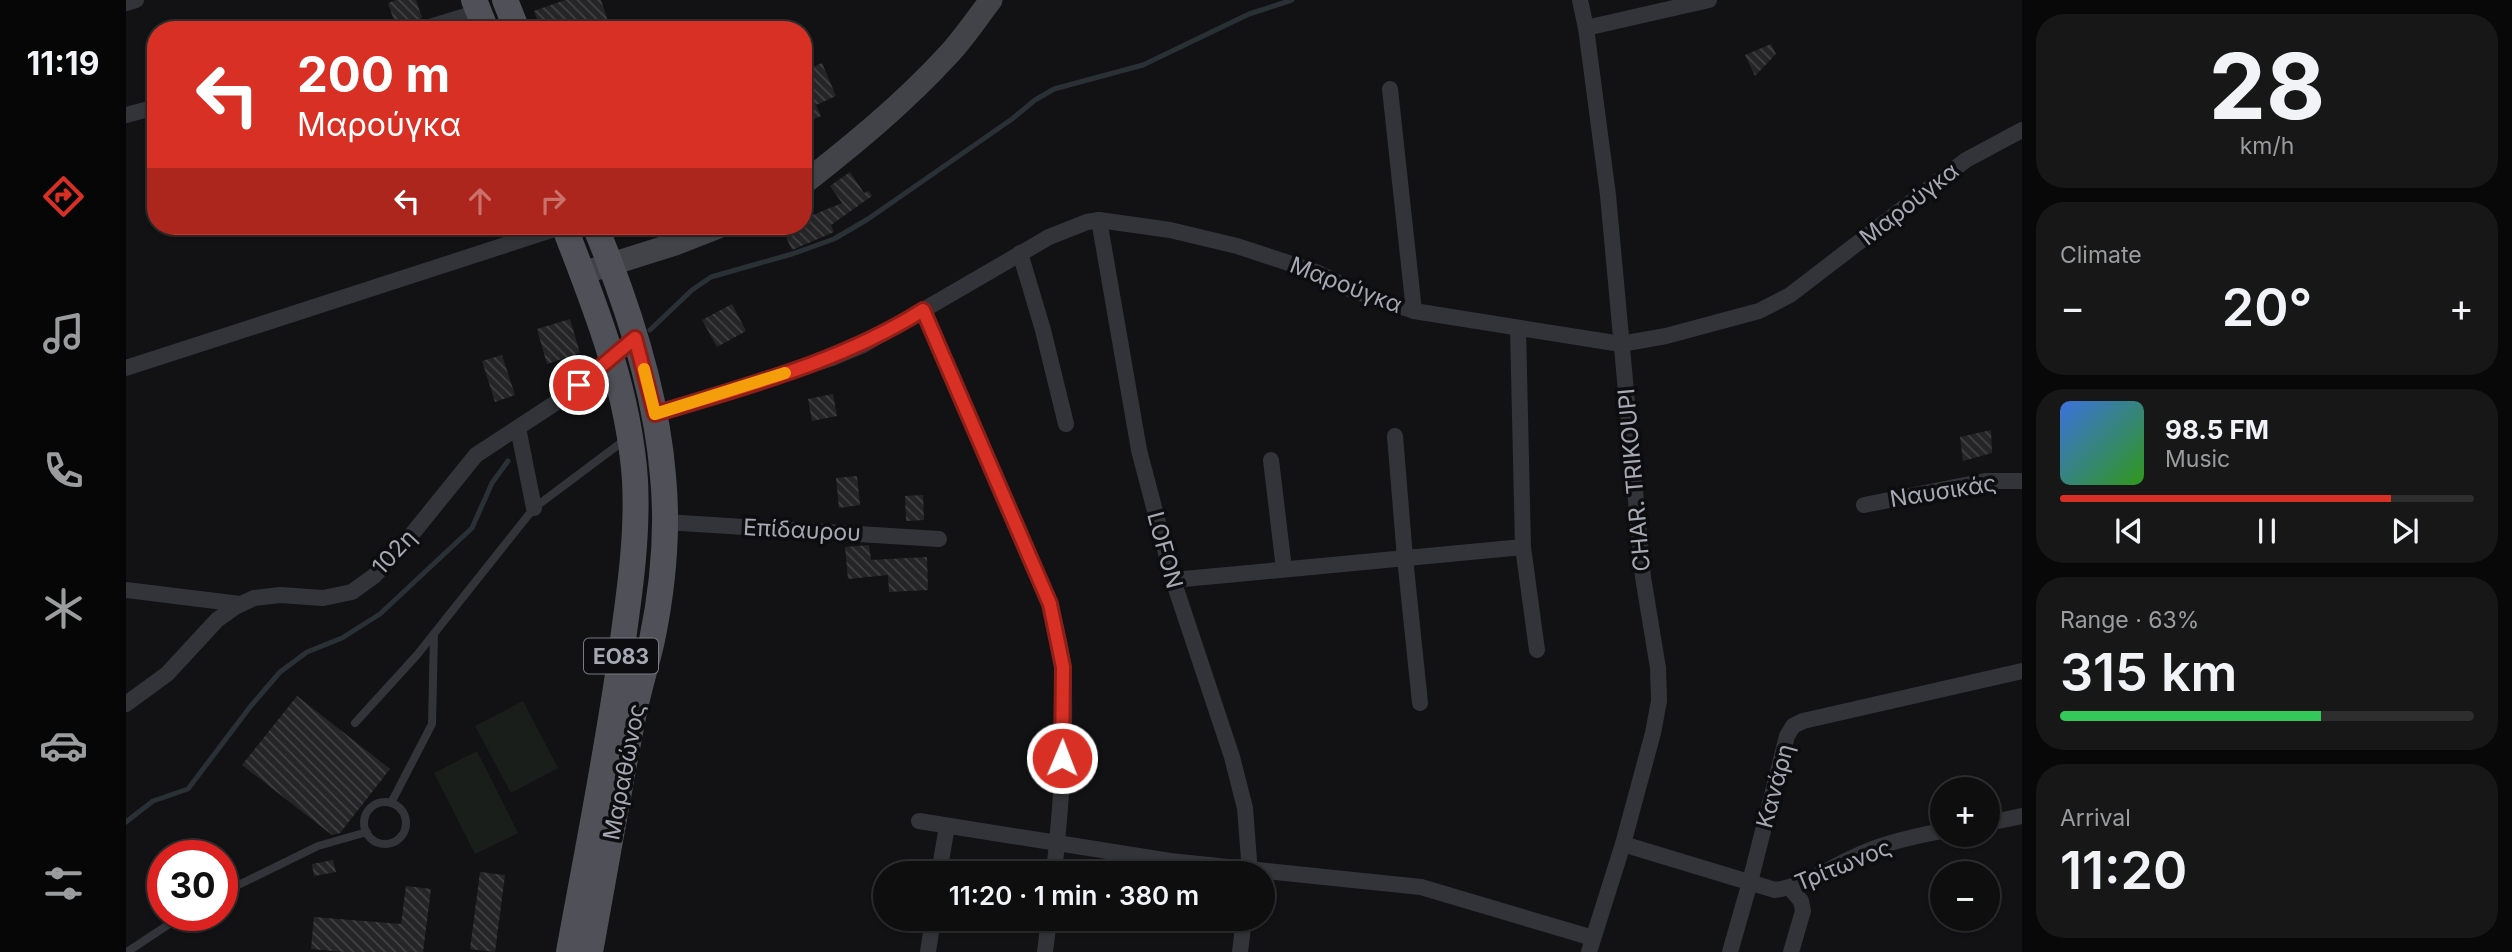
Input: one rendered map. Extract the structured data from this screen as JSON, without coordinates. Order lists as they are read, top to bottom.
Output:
{
  "streets": {
    "main road": ["ΕΟ83", "Μαραθώνος"],
    "street": [
      "Μαρούγκα",
      "CHAR. TRIKOUPI",
      "Ναυσικάς",
      "Επίδαυρου",
      "LOFON",
      "102η",
      "Κανάρη",
      "Τρίτωνος"
    ]
  },
  "crossings": [
    ["Μαρούγκα", "CHAR. TRIKOUPI"],
    ["Μαρούγκα", "LOFON"],
    ["Μαρούγκα", "Μαραθώνος"],
    ["CHAR. TRIKOUPI", "Τρίτωνος"],
    ["Επίδαυρου", "Μαραθώνος"],
    ["102η", "Μαραθώνος"],
    ["Κανάρη", "Τρίτωνος"]
  ],
  "page": {
    "tabs": "11:19",
    "tile": [
      ["28", "km/h"],
      "Climate",
      ["Range · 63%", "315 km"],
      ["Arrival", "11:20"]
    ],
    "turn": ["200 m", "Μαρούγκα"],
    "heat": ["−", "20°", "+"],
    "song": ["98.5 FM", "Music"],
    "map_buttons": ["+", "−"],
    "limit": "30",
    "trip": "11:20 · 1 min · 380 m"
  }
}
